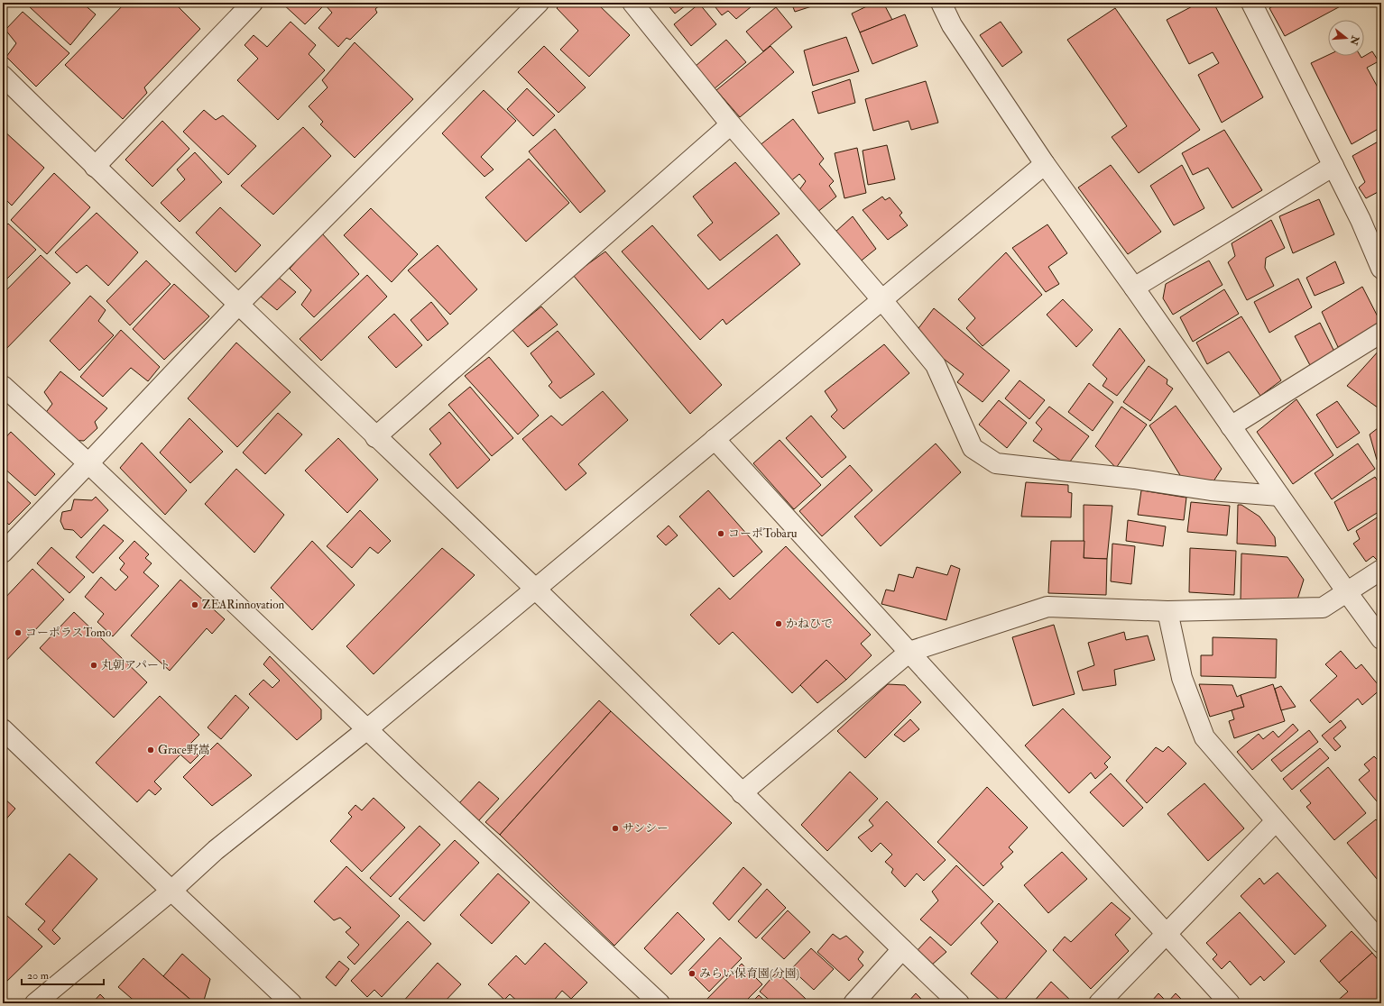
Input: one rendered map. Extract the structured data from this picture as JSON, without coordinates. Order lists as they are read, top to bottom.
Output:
{
  "places": [
    "コーポTobaru",
    "ZEARinnovation",
    "かねひで",
    "コーポラスTomo",
    "丸朝アパート",
    "Grace野嵩",
    "サンシー",
    "みらい保育園(分園)"
  ],
  "scale_bar": "20 m",
  "north": "right"
}
